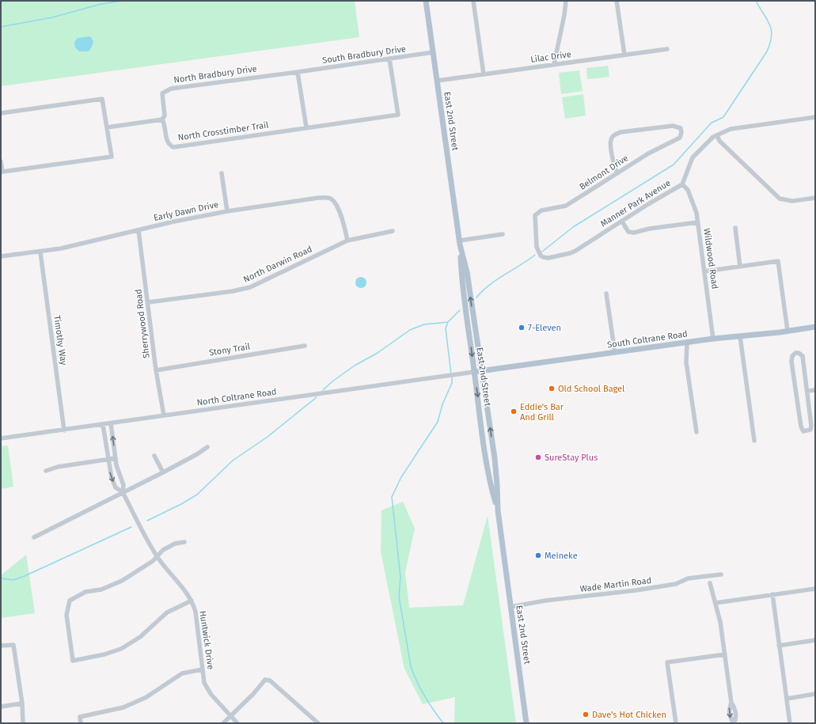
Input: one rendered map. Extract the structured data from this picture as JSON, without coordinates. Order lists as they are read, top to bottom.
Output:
{
  "streets": {
    "main road": ["East 2nd Street", "South Coltrane Road"],
    "street": [
      "South Bradbury Drive",
      "Lilac Drive",
      "North Bradbury Drive",
      "North Crosstimber Trail",
      "Belmont Drive",
      "Manner Park Avenue",
      "Early Dawn Drive",
      "Wildwood Road",
      "North Darwin Road",
      "Sherrywood Road",
      "Timothy Way",
      "Stony Trail",
      "North Coltrane Road",
      "Wade Martin Road",
      "Huntwick Drive"
    ]
  },
  "crossings": [
    ["South Bradbury Drive", "North Bradbury Drive"],
    ["South Bradbury Drive", "East 2nd Street"],
    ["Lilac Drive", "East 2nd Street"],
    ["North Bradbury Drive", "North Crosstimber Trail"],
    ["East 2nd Street", "South Coltrane Road"],
    ["East 2nd Street", "North Coltrane Road"],
    ["East 2nd Street", "Wade Martin Road"],
    ["Belmont Drive", "Manner Park Avenue"],
    ["Manner Park Avenue", "Wildwood Road"],
    ["Early Dawn Drive", "North Darwin Road"],
    ["Early Dawn Drive", "Sherrywood Road"],
    ["Early Dawn Drive", "Timothy Way"],
    ["Wildwood Road", "South Coltrane Road"],
    ["North Darwin Road", "Sherrywood Road"],
    ["Sherrywood Road", "Stony Trail"],
    ["Sherrywood Road", "North Coltrane Road"],
    ["South Coltrane Road", "North Coltrane Road"],
    ["Timothy Way", "North Coltrane Road"],
    ["North Coltrane Road", "Huntwick Drive"]
  ],
  "places": [
    "7-Eleven",
    "Old School Bagel",
    "Eddie's Bar And Grill",
    "SureStay Plus",
    "Meineke",
    "Dave's Hot Chicken"
  ]
}
